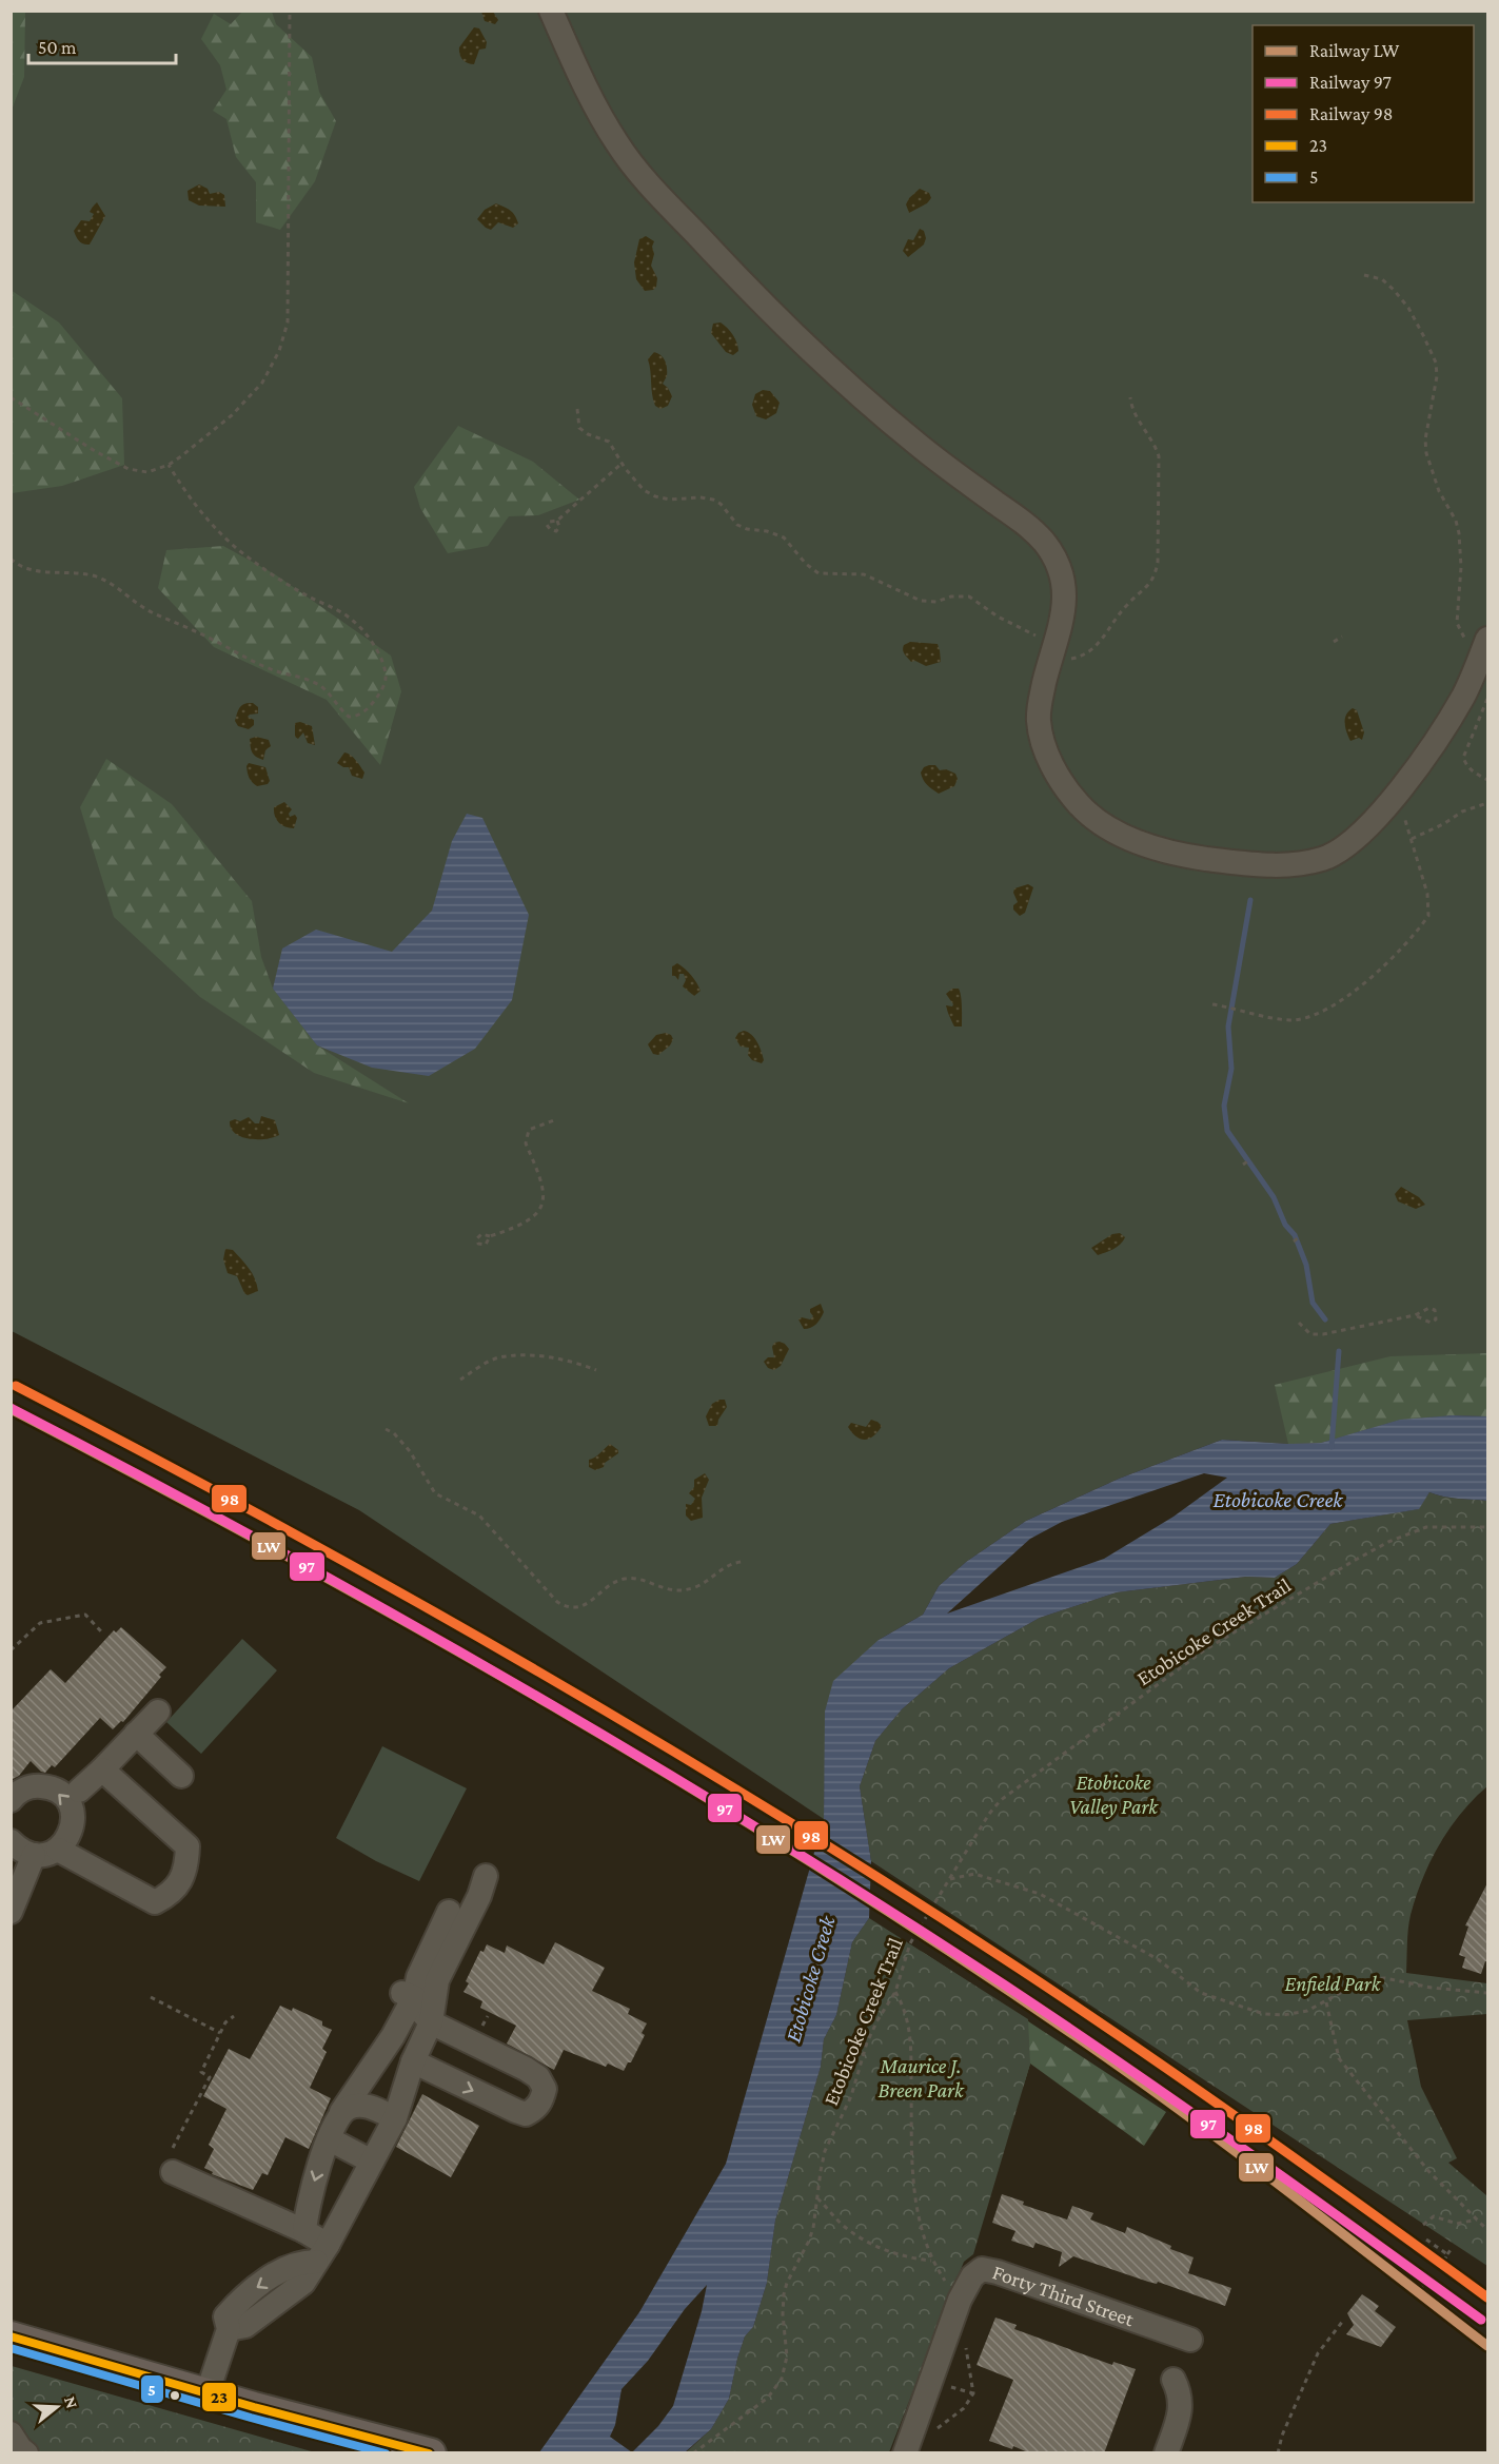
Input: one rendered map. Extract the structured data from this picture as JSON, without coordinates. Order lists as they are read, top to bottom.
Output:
{
  "streets": {
    "street": ["Forty Third Street"],
    "path": ["Etobicoke Creek Trail"]
  },
  "water": ["Etobicoke Creek"],
  "parks": ["Etobicoke Valley Park", "Enfield Park", "Maurice J. Breen Park"],
  "lines": [
    "rail line 98",
    "rail line 97",
    "rail line LW",
    "transit line 23",
    "transit line 5"
  ],
  "legend": [
    "Railway LW",
    "Railway 97",
    "Railway 98",
    "23",
    "5"
  ],
  "scale_bar": "50 m",
  "north": "right"
}
